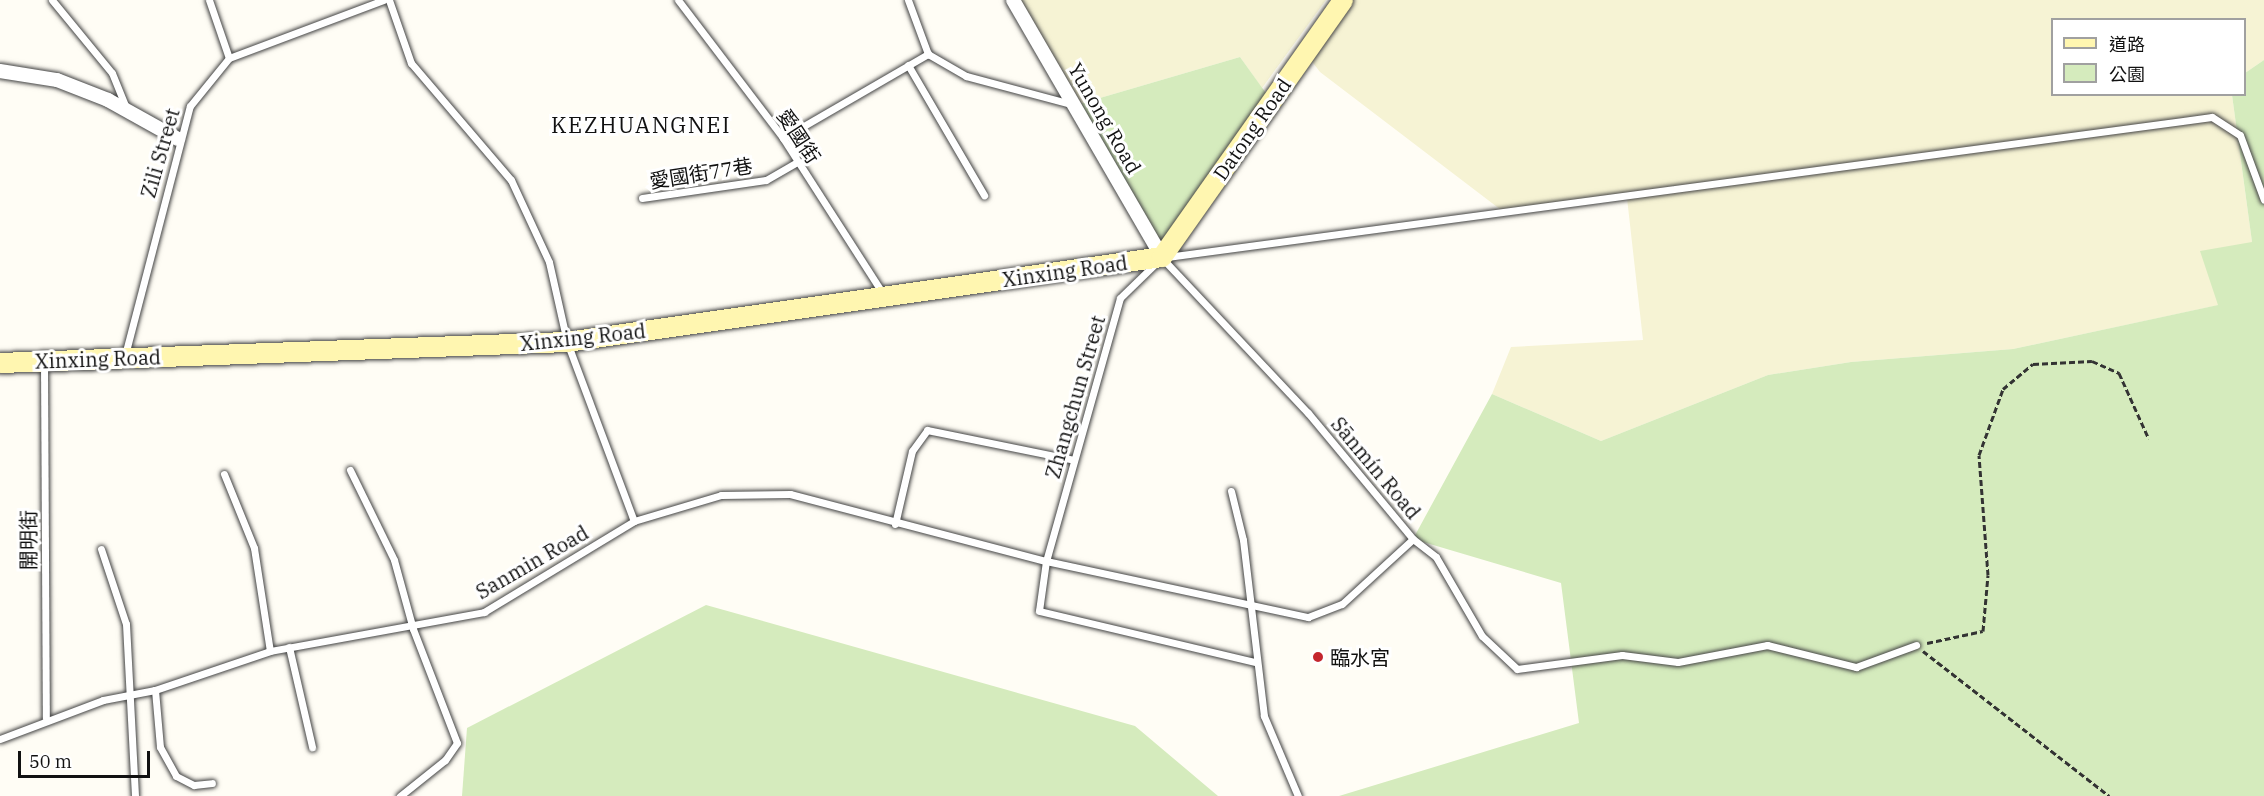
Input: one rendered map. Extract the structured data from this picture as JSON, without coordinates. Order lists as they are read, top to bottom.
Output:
{
  "streets": {
    "street": ["Yunong Road", "Datong Road", "Xinxing Road"],
    "lane": [
      "愛國街",
      "Zili Street",
      "愛國街77巷",
      "Zhangchun Street",
      "Sānmín Road",
      "開明街",
      "Sanmin Road"
    ]
  },
  "crossings": [
    ["Yunong Road", "Datong Road"],
    ["Yunong Road", "Xinxing Road"],
    ["Yunong Road", "Zhangchun Street"],
    ["Yunong Road", "Sānmín Road"],
    ["Datong Road", "Xinxing Road"],
    ["Datong Road", "Zhangchun Street"],
    ["Datong Road", "Sānmín Road"],
    ["愛國街", "愛國街77巷"],
    ["愛國街", "Xinxing Road"],
    ["Zili Street", "Xinxing Road"],
    ["Xinxing Road", "Zhangchun Street"],
    ["Xinxing Road", "Sānmín Road"],
    ["Xinxing Road", "開明街"],
    ["Zhangchun Street", "Sānmín Road"],
    ["Zhangchun Street", "Sanmin Road"],
    ["Sānmín Road", "Sanmin Road"],
    ["開明街", "Sanmin Road"]
  ],
  "districts": ["KEZHUANGNEI"],
  "places": ["臨水宮"],
  "legend": ["道路", "公園"],
  "scale_bar": "50 m"
}
